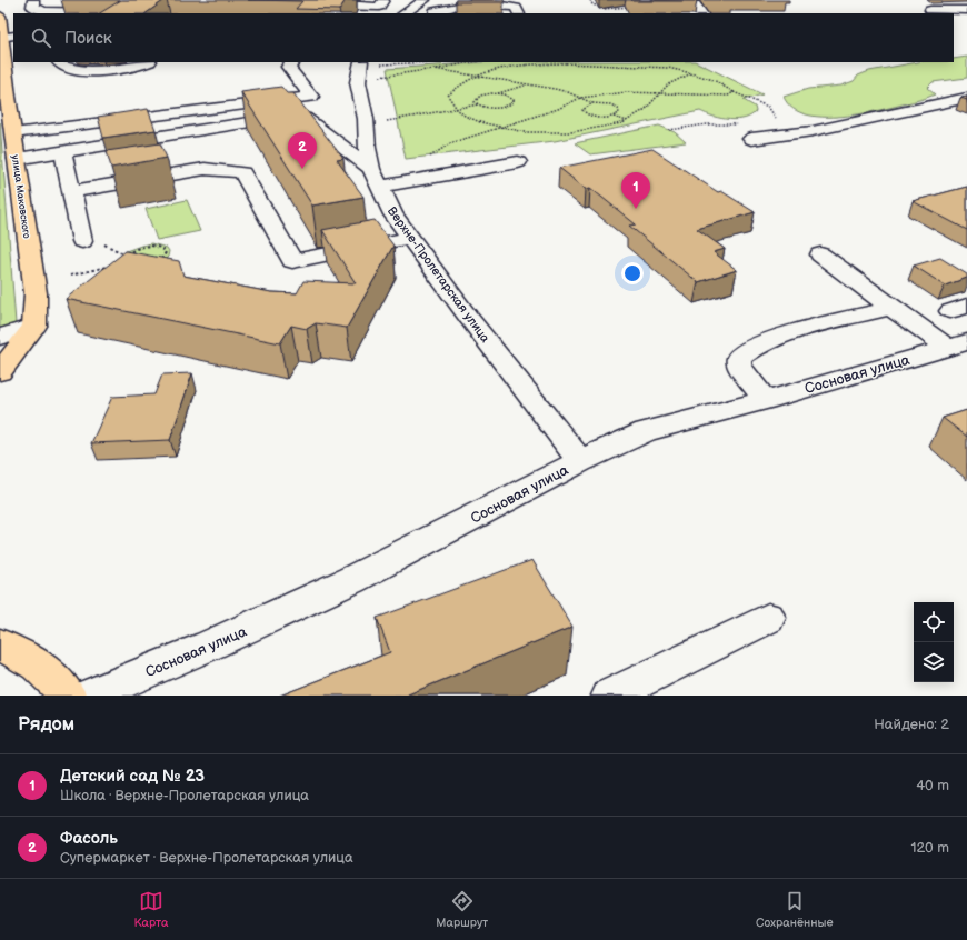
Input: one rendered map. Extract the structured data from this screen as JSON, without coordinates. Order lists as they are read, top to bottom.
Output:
{
  "streets": {
    "main road": ["улица Маковского"],
    "street": ["Верхне-Пролетарская улица", "Сосновая улица"]
  },
  "crossings": [
    ["Верхне-Пролетарская улица", "Сосновая улица"]
  ],
  "page": {
    "search": "Поиск",
    "pins": ["2", "1"],
    "heading": ["Рядом", "Найдено: 2"],
    "list": [
      {
        "mark": "1",
        "name": "Детский сад № 23",
        "note": "Школа · Верхне-Пролетарская улица",
        "value": "40 m"
      },
      {
        "mark": "2",
        "name": "Фасоль",
        "note": "Супермаркет · Верхне-Пролетарская улица",
        "value": "120 m"
      }
    ],
    "nav": ["Карта", "Маршрут", "Сохранённые"]
  }
}
